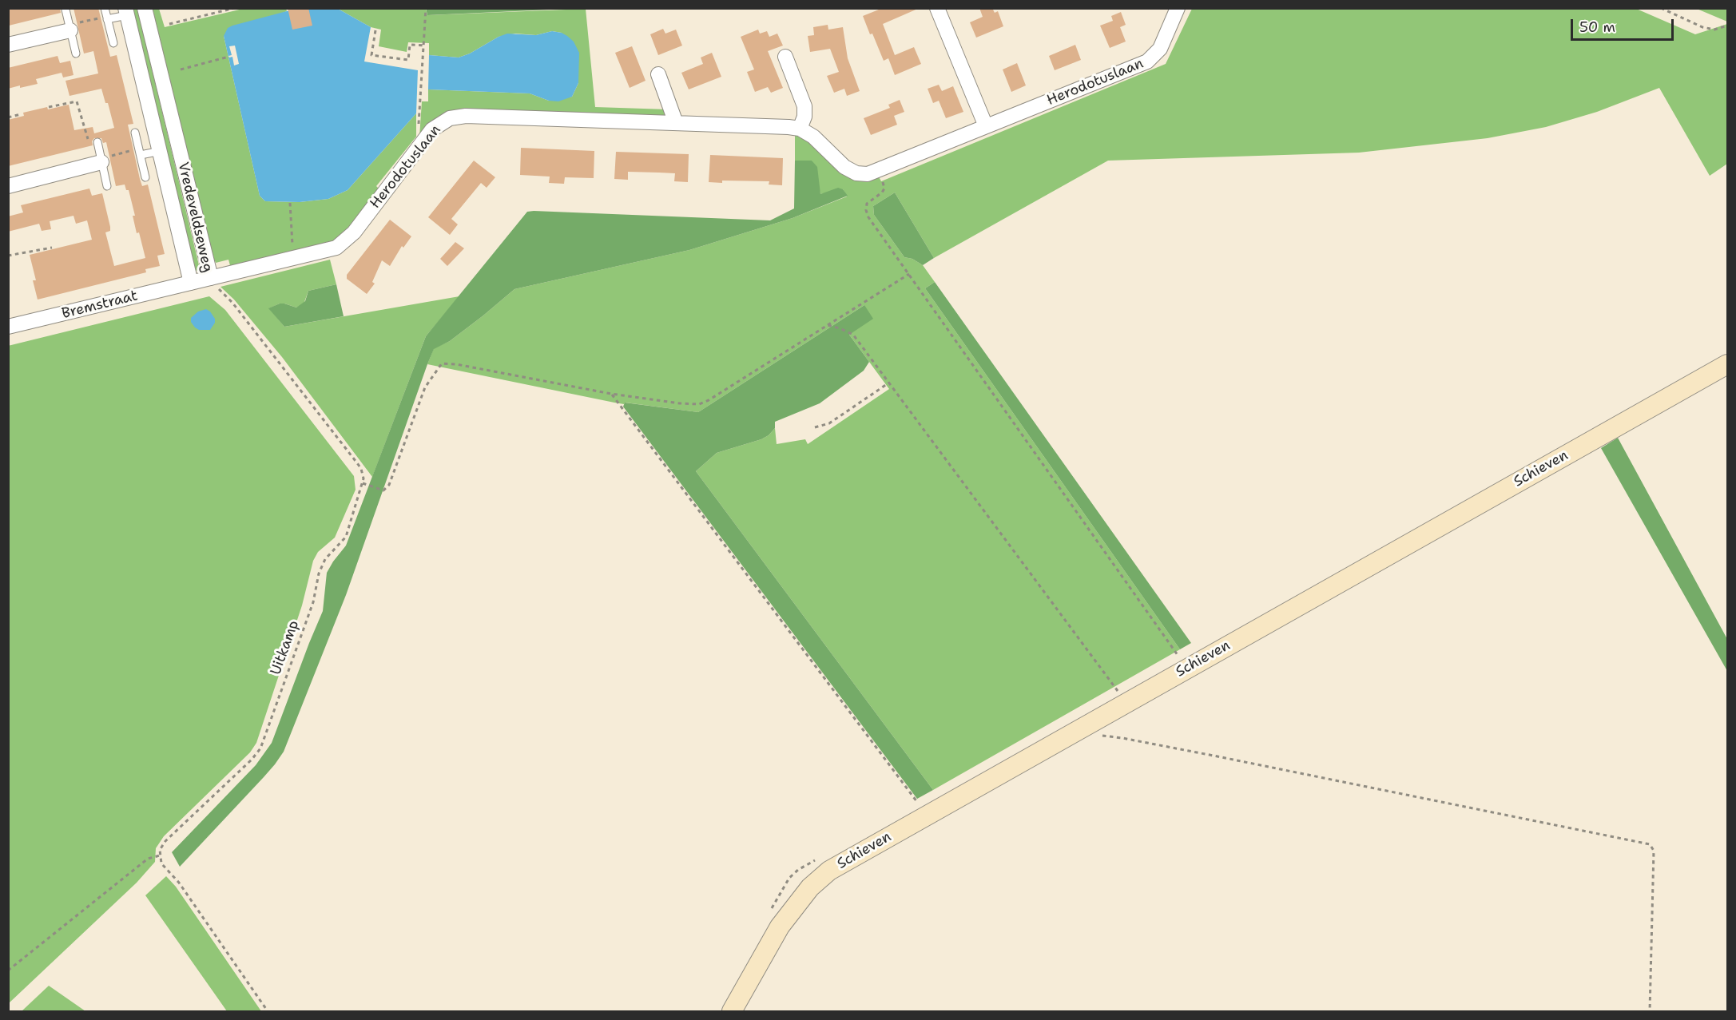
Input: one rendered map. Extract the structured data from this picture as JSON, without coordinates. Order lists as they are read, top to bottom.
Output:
{
  "streets": {
    "street": [
      "Herodotuslaan",
      "Vredeveldseweg",
      "Bremstraat",
      "Schieven"
    ],
    "path": ["Uitkamp"]
  },
  "crossings": [
    ["Herodotuslaan", "Vredeveldseweg"],
    ["Vredeveldseweg", "Bremstraat"]
  ],
  "scale_bar": "50 m"
}
